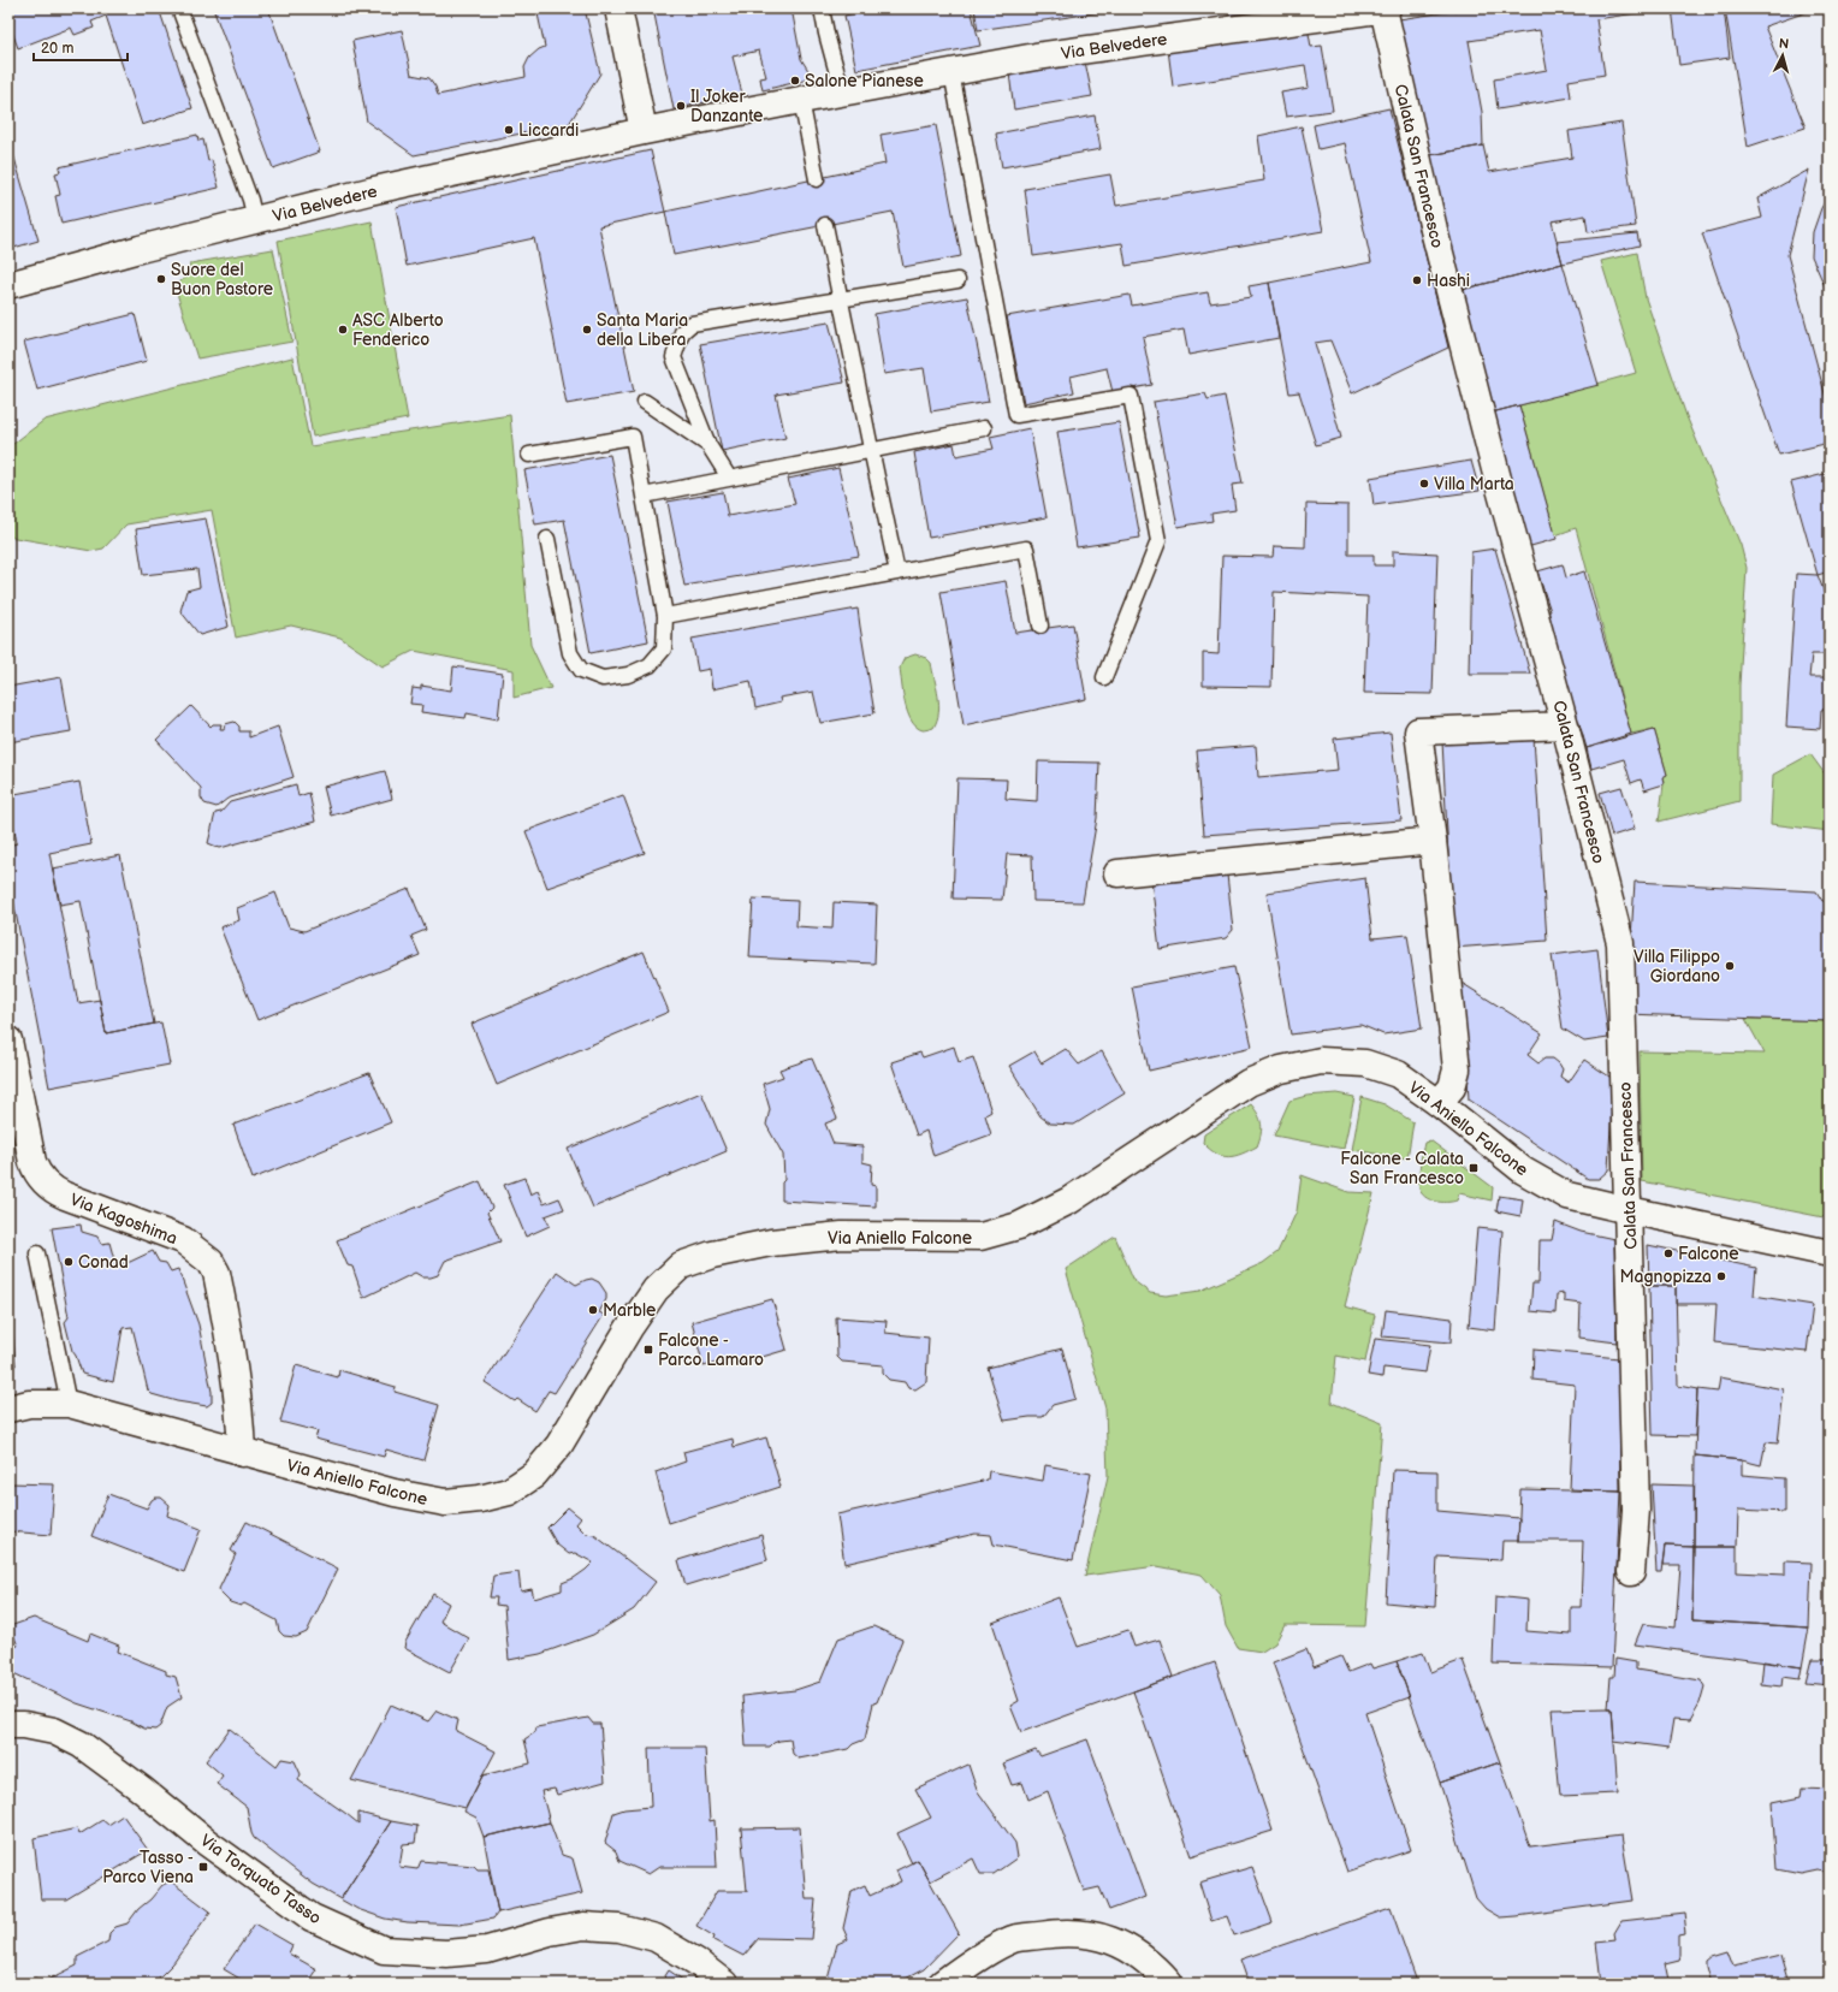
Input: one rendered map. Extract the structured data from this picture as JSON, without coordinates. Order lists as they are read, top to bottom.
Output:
{
  "streets": {
    "street": [
      "Via Belvedere",
      "Calata San Francesco",
      "Via Aniello Falcone",
      "Via Kagoshima",
      "Via Torquato Tasso"
    ]
  },
  "crossings": [
    ["Via Belvedere", "Calata San Francesco"],
    ["Calata San Francesco", "Via Aniello Falcone"],
    ["Via Aniello Falcone", "Via Kagoshima"]
  ],
  "places": {
    "other": [
      "Salone Pianese",
      "Il Joker Danzante",
      "Liccardi",
      "Suore del Buon Pastore",
      "Hashi",
      "ASC Alberto Fenderico",
      "Santa Maria della Libera",
      "Villa Marta",
      "Villa Filippo Giordano",
      "Falcone",
      "Conad",
      "Magnopizza",
      "Marble"
    ],
    "transit": ["Falcone - Calata San Francesco", "Falcone - Parco Lamaro", "Tasso - Parco Viena"]
  },
  "scale_bar": "20 m",
  "north": "top"
}
